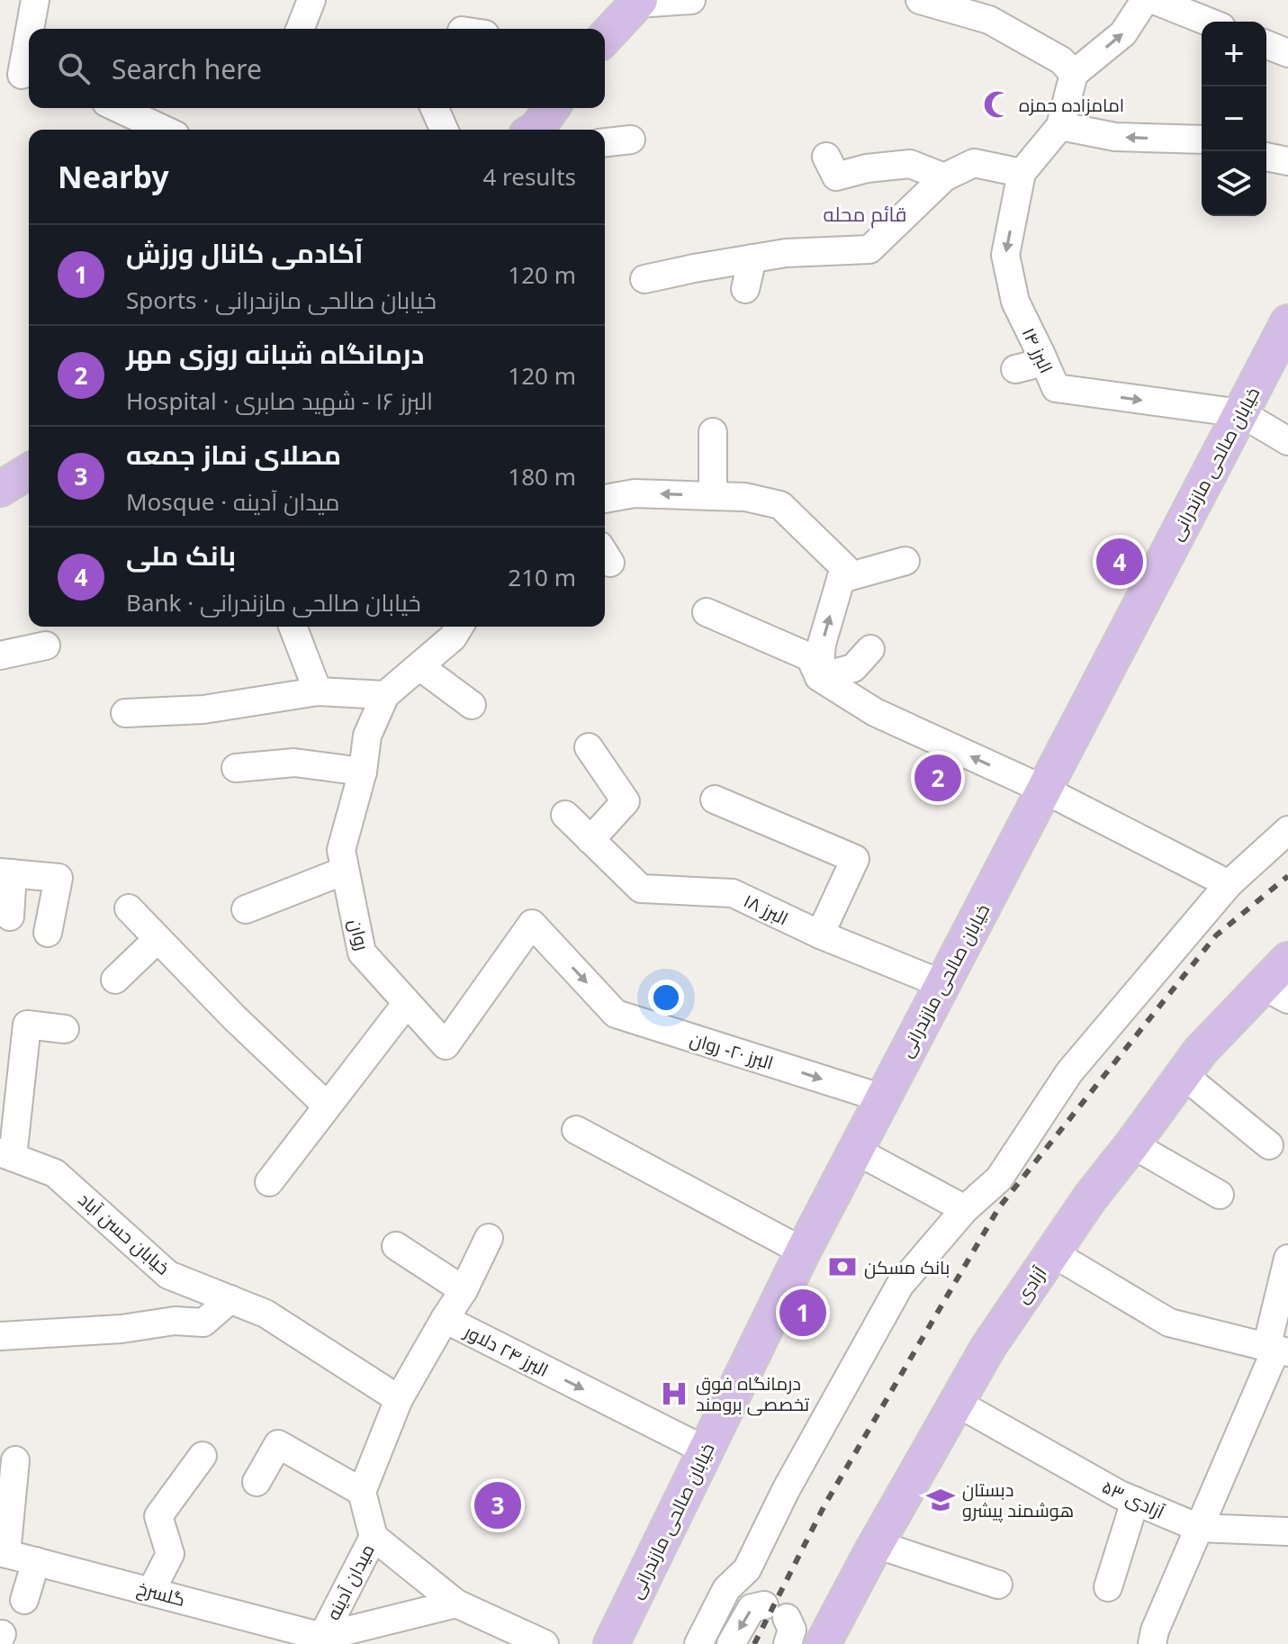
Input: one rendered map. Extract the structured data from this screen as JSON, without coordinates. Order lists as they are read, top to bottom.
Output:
{
  "streets": {
    "main road": ["خیابان صالحی مازندرانی", "آزادی"],
    "street": [
      "البرز ۱۴",
      "البرز ۱۸",
      "روان",
      "البرز ۲۰- روان",
      "خیابان حسن آباد",
      "البرز ۲۴ دلاور",
      "آزادی ۵۳",
      "میدان آدینه",
      "گلسرخ"
    ]
  },
  "crossings": [
    ["البرز ۱۴", "خیابان صالحی مازندرانی"],
    ["خیابان صالحی مازندرانی", "البرز ۱۸"],
    ["خیابان صالحی مازندرانی", "البرز ۲۰- روان"],
    ["خیابان صالحی مازندرانی", "البرز ۲۴ دلاور"],
    ["روان", "البرز ۲۰- روان"],
    ["خیابان حسن آباد", "البرز ۲۴ دلاور"],
    ["آزادی", "آزادی ۵۳"],
    ["میدان آدینه", "گلسرخ"]
  ],
  "districts": ["قائم محله"],
  "places": {
    "mosque": ["امامزاده حمزه"],
    "bank": ["بانک مسکن"],
    "hospital": ["درمانگاه فوق تخصصی برومند"],
    "school or university": ["دبستان هوشمند پیشرو"]
  },
  "page": {
    "map_buttons": ["+", "−"],
    "search": "Search here",
    "heading": ["Nearby", "4 results"],
    "list": [
      {
        "mark": "1",
        "name": "آکادمی کانال ورزش",
        "note": "Sports · خیابان صالحی مازندرانی",
        "value": "120 m"
      },
      {
        "mark": "2",
        "name": "درمانگاه شبانه روزی مهر",
        "note": "Hospital · البرز ۱۶ - شهید صابری",
        "value": "120 m"
      },
      {
        "mark": "3",
        "name": "مصلای نماز جمعه",
        "note": "Mosque · میدان آدینه",
        "value": "180 m"
      },
      {
        "mark": "4",
        "name": "بانک ملی",
        "note": "Bank · خیابان صالحی مازندرانی",
        "value": "210 m"
      }
    ],
    "pins": [
      "4",
      "2",
      "1",
      "3"
    ]
  }
}
